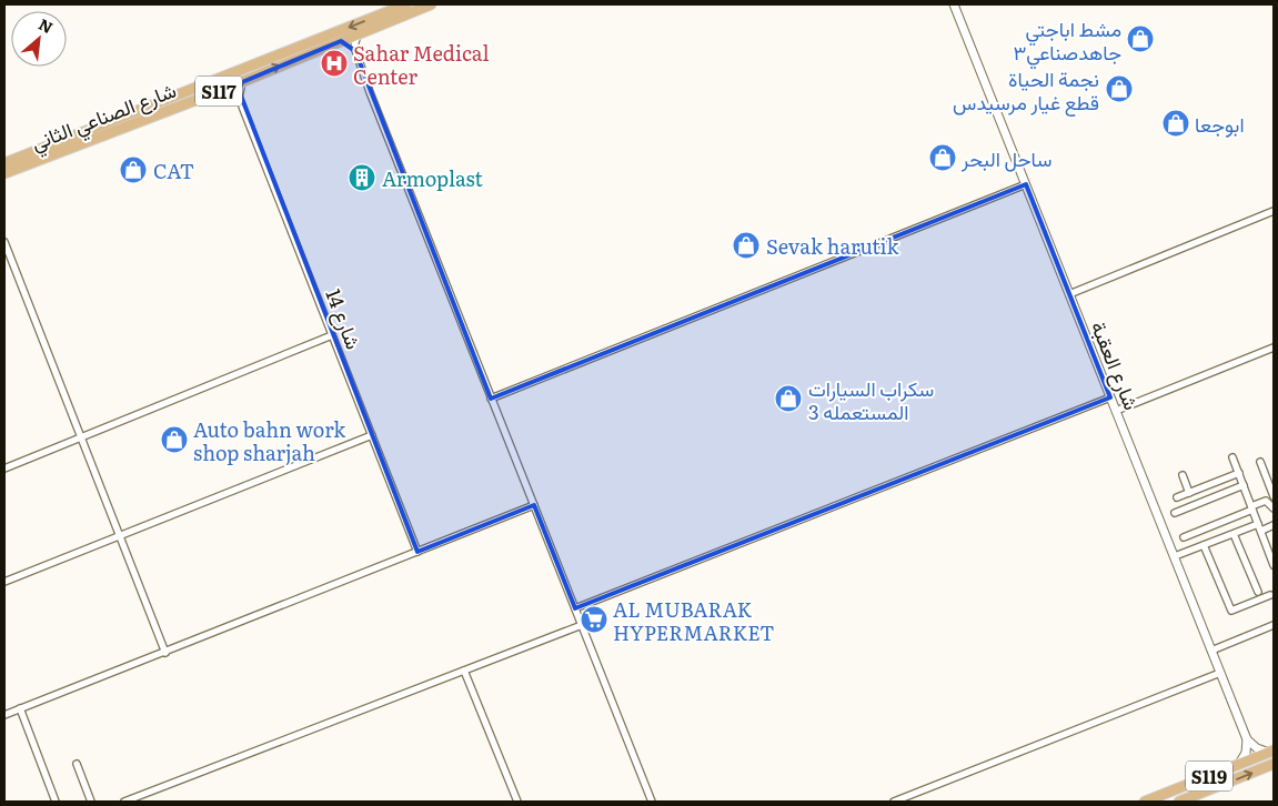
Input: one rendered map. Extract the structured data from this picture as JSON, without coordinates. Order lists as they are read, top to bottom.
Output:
{
  "streets": {
    "main road": ["S117", "شارع الصناعي الثاني", "S119"],
    "street": ["شارع 14", "شارع العقبة"]
  },
  "places": {
    "shop": [
      "مشط اباجتي جاهدصناعي٣",
      "نجمة الحياة قطع غيار مرسيدس",
      "ابوجعا",
      "ساحل البحر",
      "CAT",
      "Sevak harutik",
      "سكراب السيارات المستعمله 3",
      "Auto bahn work shop sharjah"
    ],
    "hospital": ["Sahar Medical Center"],
    "building": ["Armoplast"],
    "supermarket": ["AL MUBARAK HYPERMARKET"]
  },
  "north": "top right"
}
